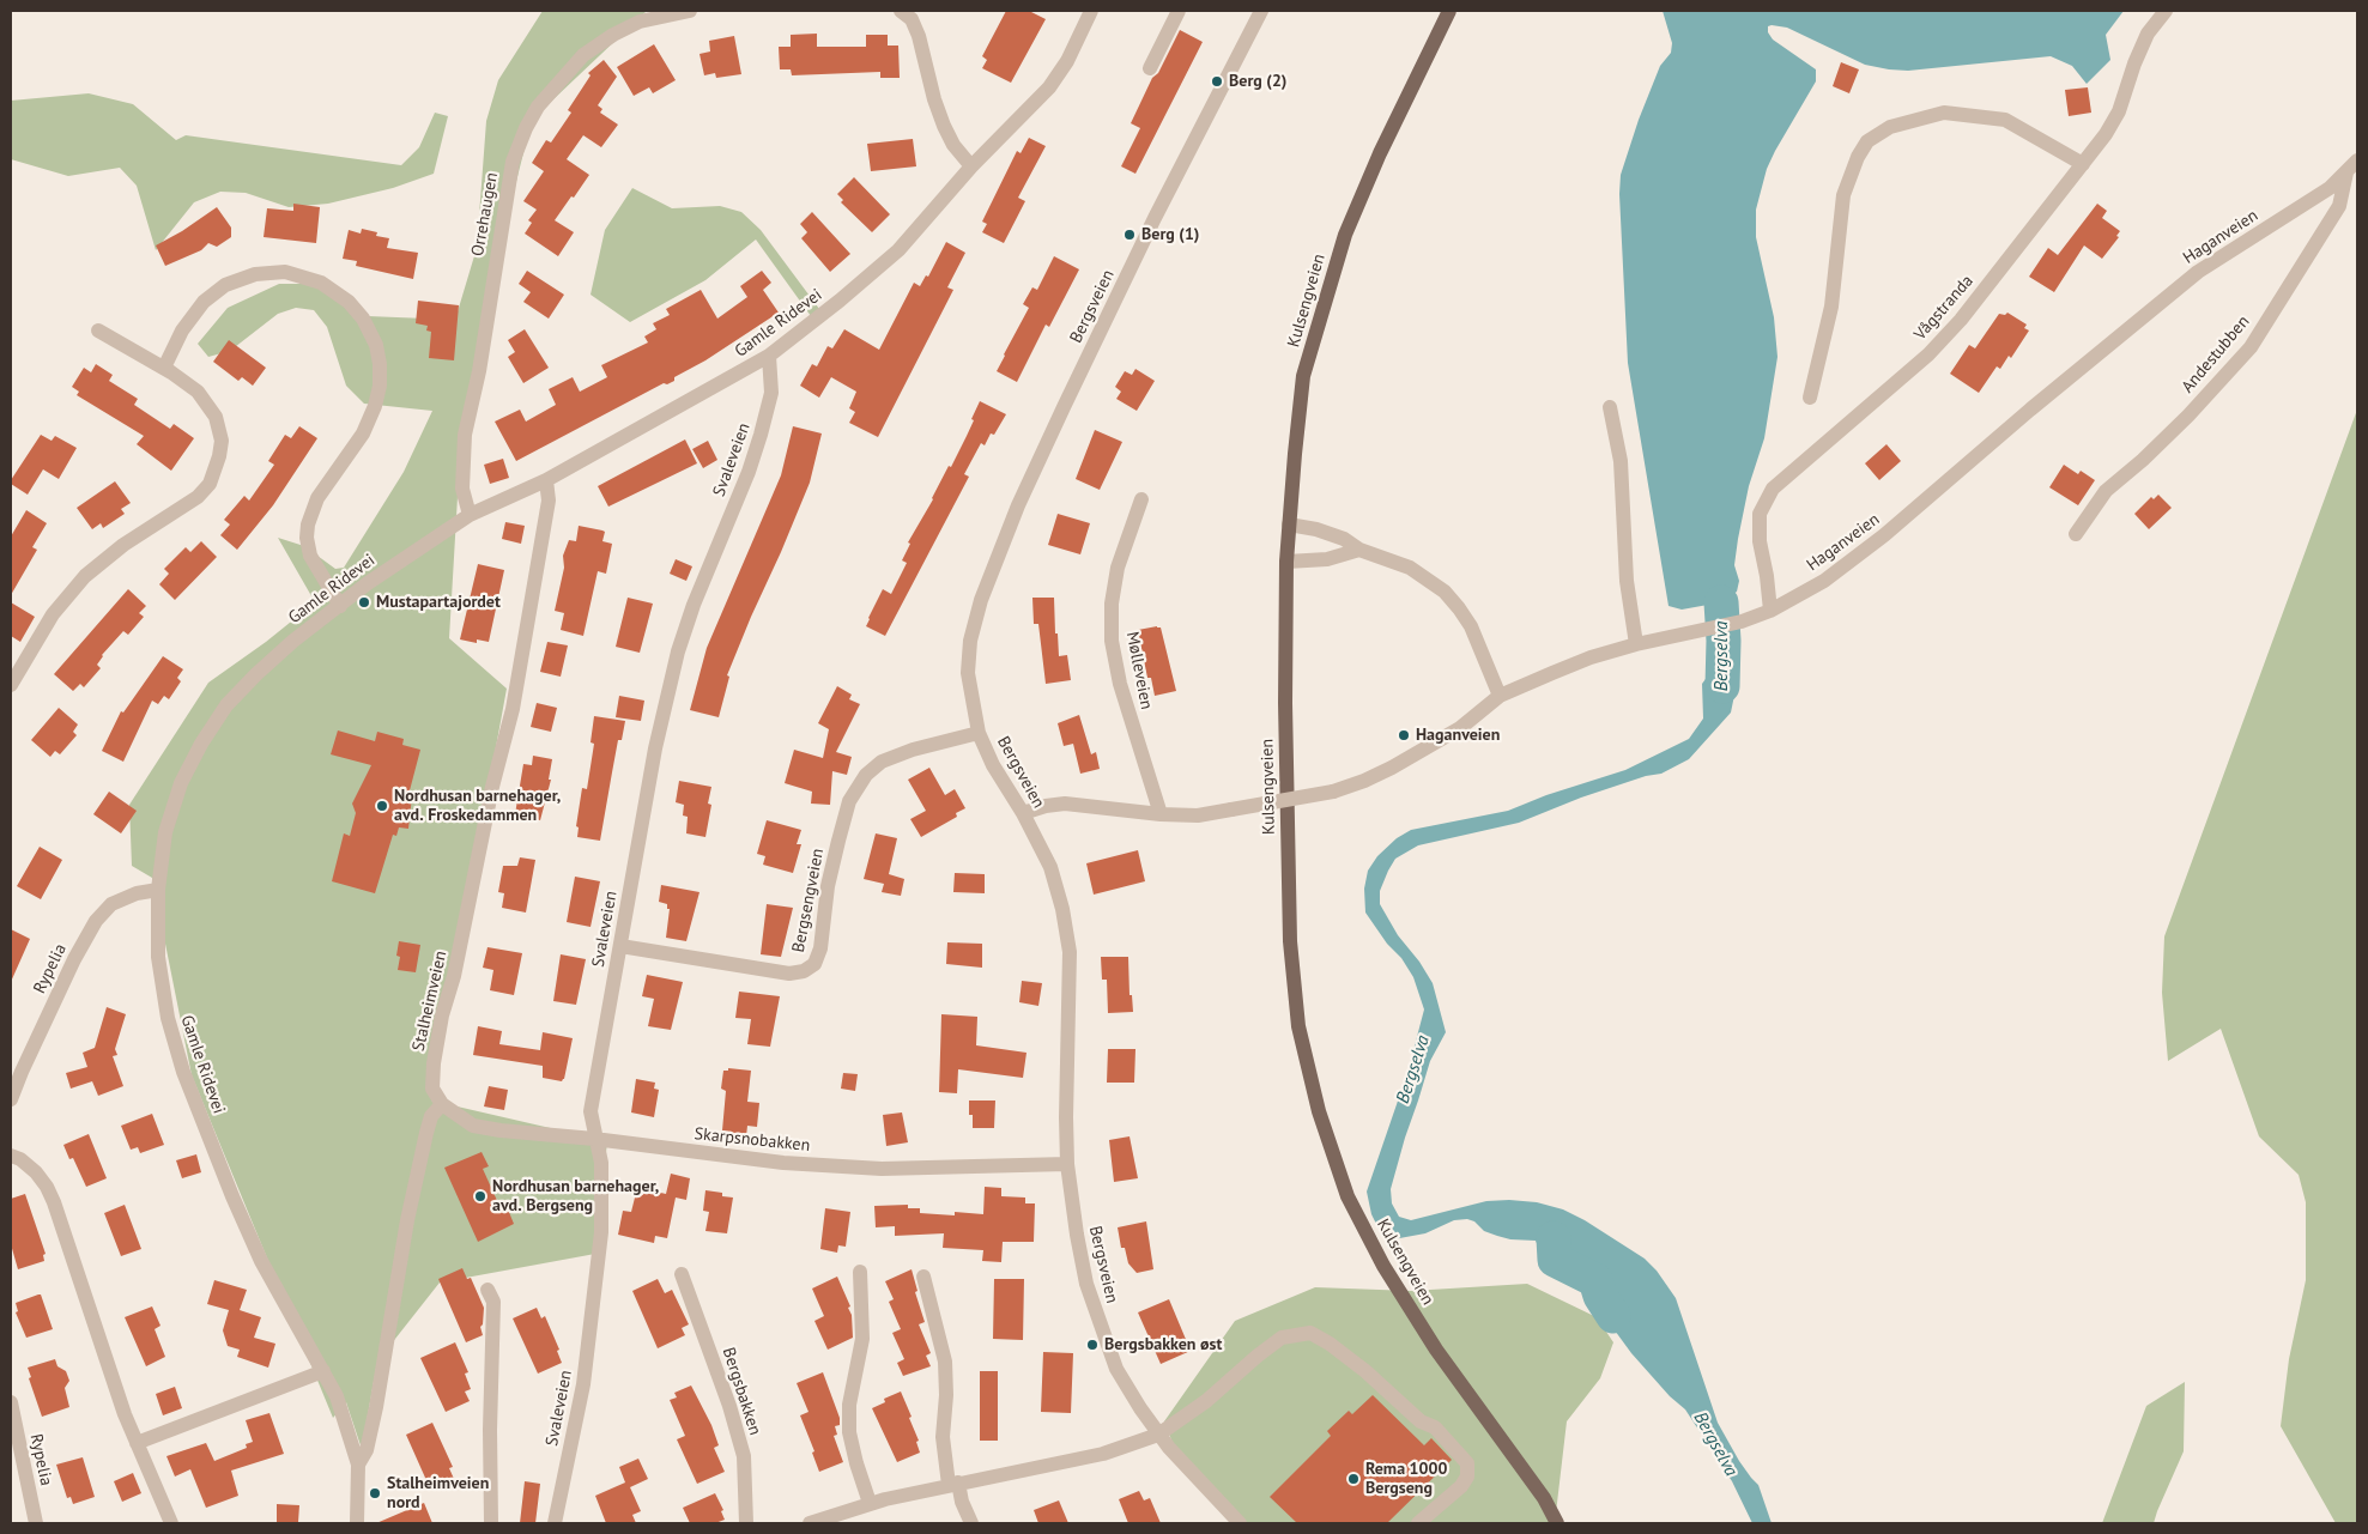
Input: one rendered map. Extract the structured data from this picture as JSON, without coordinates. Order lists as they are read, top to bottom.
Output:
{
  "streets": {
    "main road": ["Kulsengveien"],
    "street": [
      "Orrehaugen",
      "Haganveien",
      "Bergsveien",
      "Vågstranda",
      "Gamle Ridevei",
      "Andestubben",
      "Svaleveien",
      "Mølleveien",
      "Bergsengveien",
      "Rypelia",
      "Stalheimveien",
      "Skarpsnobakken",
      "Bergsbakken"
    ]
  },
  "crossings": [
    ["Orrehaugen", "Gamle Ridevei"],
    ["Haganveien", "Bergsveien"],
    ["Haganveien", "Vågstranda"],
    ["Haganveien", "Andestubben"],
    ["Haganveien", "Mølleveien"],
    ["Bergsveien", "Bergsengveien"],
    ["Bergsveien", "Skarpsnobakken"],
    ["Gamle Ridevei", "Svaleveien"],
    ["Gamle Ridevei", "Rypelia"],
    ["Gamle Ridevei", "Stalheimveien"],
    ["Svaleveien", "Bergsengveien"],
    ["Svaleveien", "Skarpsnobakken"],
    ["Stalheimveien", "Skarpsnobakken"]
  ],
  "water": ["Bergselva"],
  "places": [
    "Berg (2)",
    "Berg (1)",
    "Mustapartajordet",
    "Haganveien",
    "Nordhusan barnehager, avd. Froskedammen",
    "Nordhusan barnehager, avd. Bergseng",
    "Bergsbakken øst",
    "Rema 1000 Bergseng",
    "Stalheimveien nord"
  ]
}
